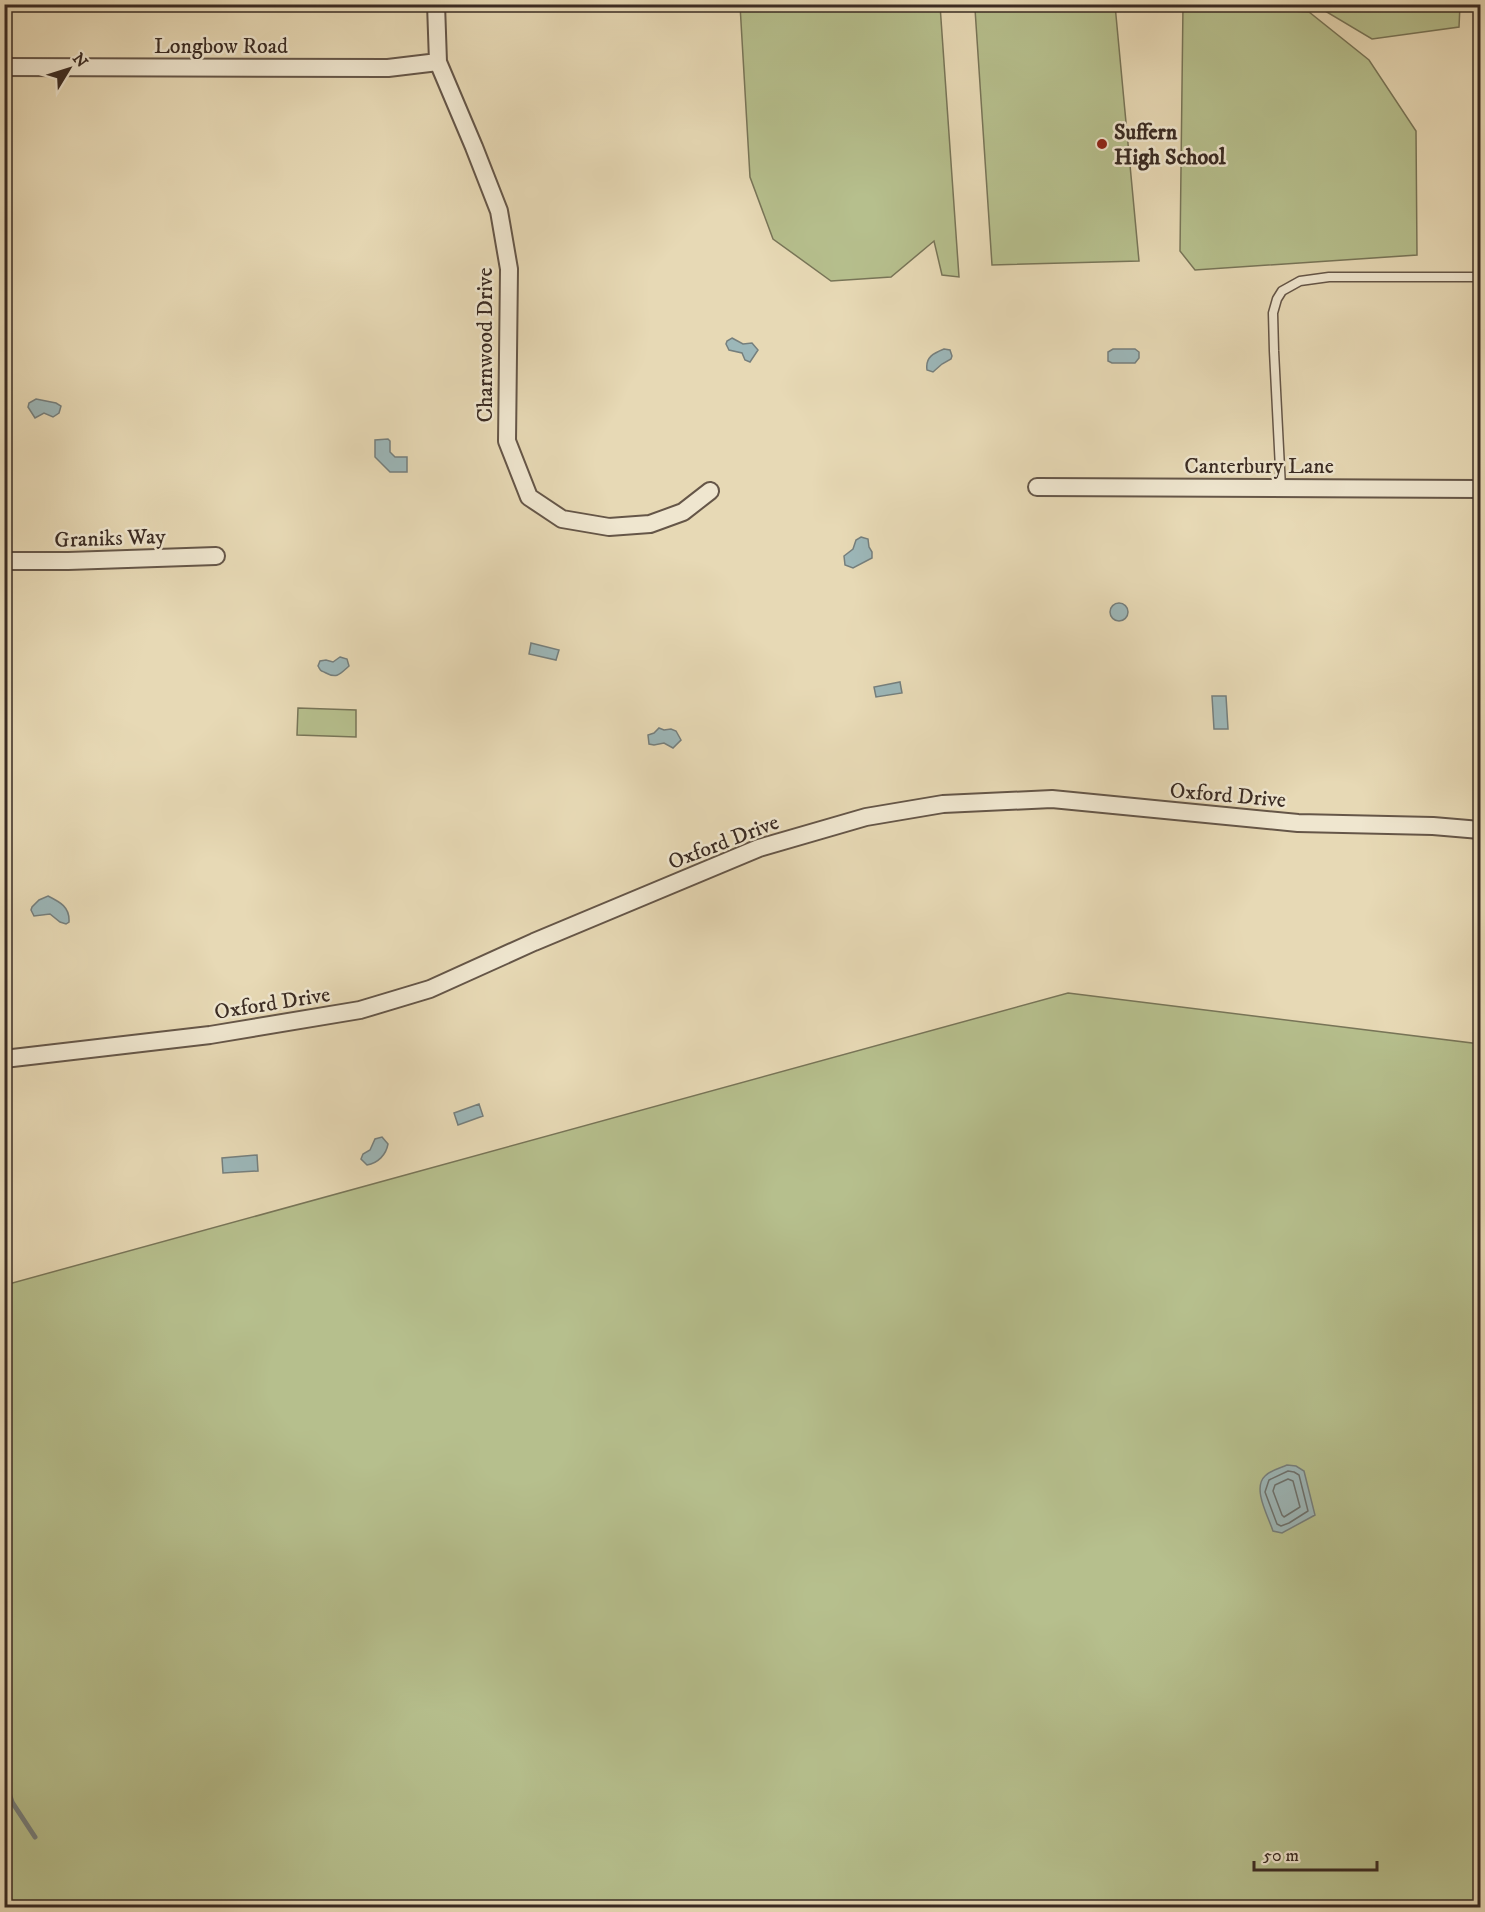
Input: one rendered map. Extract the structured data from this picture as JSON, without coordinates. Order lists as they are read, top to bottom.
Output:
{
  "streets": {
    "street": [
      "Longbow Road",
      "Charnwood Drive",
      "Canterbury Lane",
      "Graniks Way",
      "Oxford Drive"
    ]
  },
  "crossings": [
    ["Longbow Road", "Charnwood Drive"]
  ],
  "places": ["Suffern High School"],
  "scale_bar": "50 m",
  "north": "top right"
}
